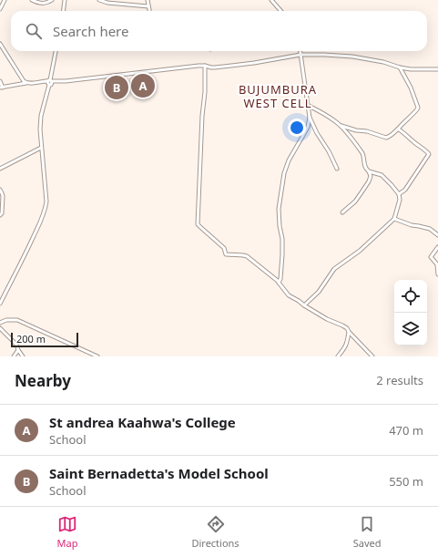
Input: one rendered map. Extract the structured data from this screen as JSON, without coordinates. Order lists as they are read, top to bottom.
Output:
{
  "districts": ["BUJUMBURA WEST CELL"],
  "scale_bar": "200 m",
  "page": {
    "search": "Search here",
    "pins": ["A", "B"],
    "scale": "200 m",
    "heading": ["Nearby", "2 results"],
    "list": [
      {
        "mark": "A",
        "name": "St andrea Kaahwa's College",
        "note": "School",
        "value": "470 m"
      },
      {
        "mark": "B",
        "name": "Saint Bernadetta's Model School",
        "note": "School",
        "value": "550 m"
      }
    ],
    "nav": ["Map", "Directions", "Saved"]
  }
}
